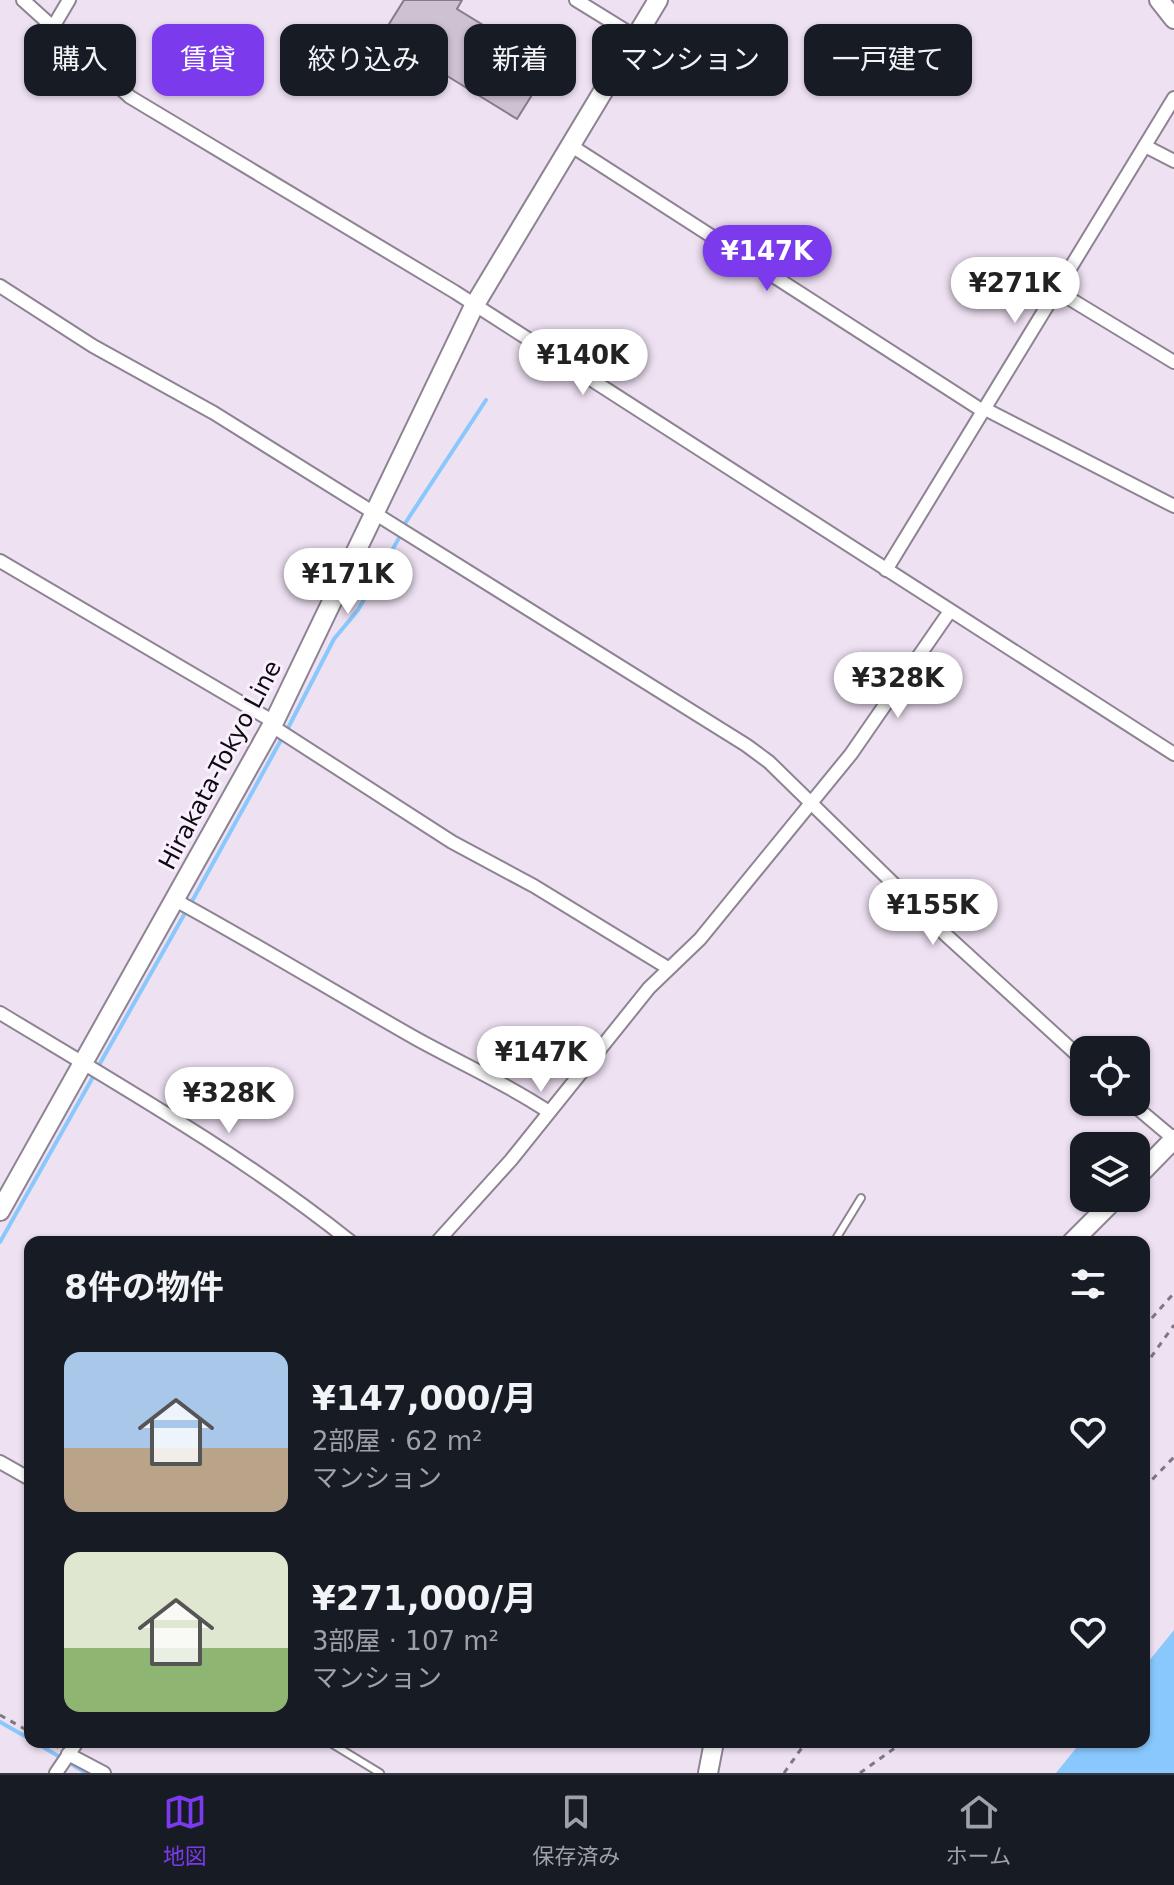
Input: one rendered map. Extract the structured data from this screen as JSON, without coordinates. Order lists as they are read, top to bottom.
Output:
{
  "streets": {
    "main road": ["Hirakata-Tokyo Line"]
  },
  "page": {
    "chip": [
      "購入",
      "賃貸",
      "絞り込み",
      "新着",
      "マンション",
      "一戸建て"
    ],
    "price": [
      "¥147K",
      "¥271K",
      "¥140K",
      "¥171K",
      "¥328K",
      "¥155K",
      "¥147K",
      "¥328K"
    ],
    "heading": "8件の物件",
    "list": [
      {
        "name": "¥147,000/月",
        "note": "2部屋 · 62 m² · マンション"
      },
      {
        "name": "¥271,000/月",
        "note": "3部屋 · 107 m² · マンション"
      }
    ],
    "tabs": ["地図", "保存済み", "ホーム"]
  }
}
